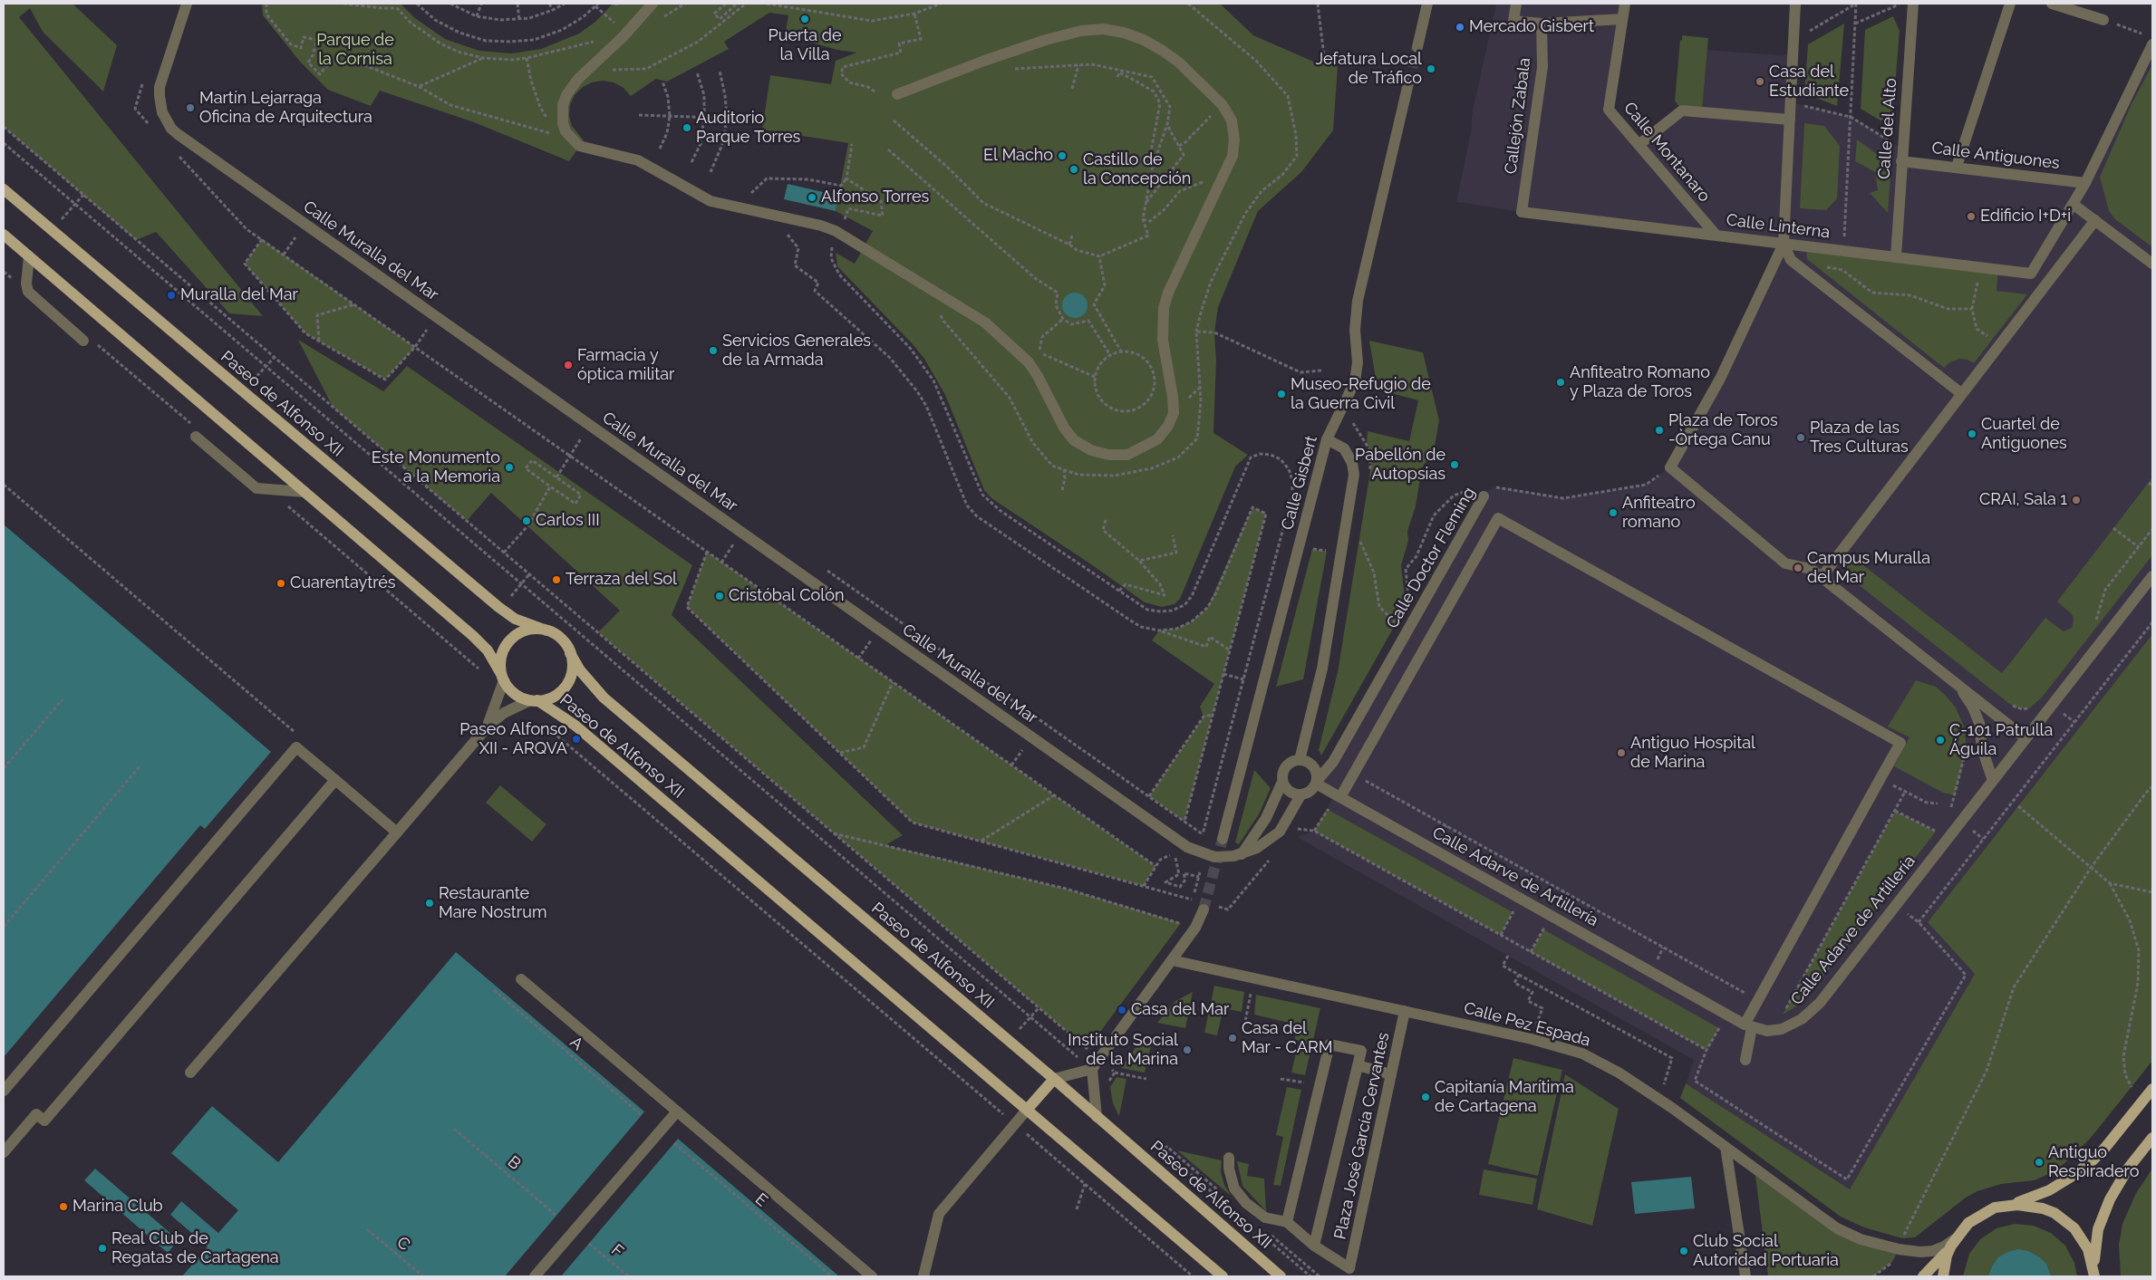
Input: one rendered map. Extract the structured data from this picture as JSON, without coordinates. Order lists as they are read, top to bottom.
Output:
{
  "streets": {
    "main road": ["Paseo de Alfonso XII"],
    "street": [
      "Callejón Zabala",
      "Calle del Alto",
      "Calle Montanaro",
      "Calle Antiguones",
      "Calle Linterna",
      "Calle Muralla del Mar",
      "Calle Gisbert",
      "Calle Doctor Fleming",
      "Calle Adarve de Artillería",
      "Calle Pez Espada",
      "Plaza José García Cervantes"
    ],
    "path": [
      "A",
      "B",
      "E",
      "C",
      "F"
    ]
  },
  "crossings": [
    ["Callejón Zabala", "Calle Linterna"],
    ["Calle del Alto", "Calle Antiguones"],
    ["Calle del Alto", "Calle Linterna"],
    ["Calle Montanaro", "Calle Linterna"],
    ["Calle Doctor Fleming", "Calle Adarve de Artillería"],
    ["Calle Pez Espada", "Plaza José García Cervantes"]
  ],
  "parks": ["Parque de la Cornisa"],
  "places": [
    "Puerta de la Villa",
    "Mercado Gisbert",
    "Jefatura Local de Tráfico",
    "Casa del Estudiante",
    "Martín Lejarraga Oficina de Arquitectura",
    "Auditorio Parque Torres",
    "El Macho",
    "Castillo de la Concepción",
    "Alfonso Torres",
    "Edificio I+D+i",
    "Muralla del Mar",
    "Servicios Generales de la Armada",
    "Farmacia y óptica militar",
    "Anfiteatro Romano y Plaza de Toros",
    "Museo-Refugio de la Guerra Civil",
    "Plaza de Toros -Òrtega Canu",
    "Cuartel de Antiguones",
    "Plaza de las Tres Culturas",
    "Pabellón de Autopsias",
    "Este Monumento a la Memoria",
    "CRAI, Sala 1",
    "Anfiteatro romano",
    "Carlos III",
    "Campus Muralla del Mar",
    "Terraza del Sol",
    "Cuarentaytrés",
    "Cristóbal Colón",
    "Paseo Alfonso XII - ARQVA",
    "C-101 Patrulla Águila",
    "Antiguo Hospital de Marina",
    "Restaurante Mare Nostrum",
    "Casa del Mar",
    "Casa del Mar - CARM",
    "Instituto Social de la Marina",
    "Capitanía Marítima de Cartagena",
    "Antiguo Respiradero",
    "Marina Club",
    "Real Club de Regatas de Cartagena",
    "Club Social Autoridad Portuaria"
  ]
}
